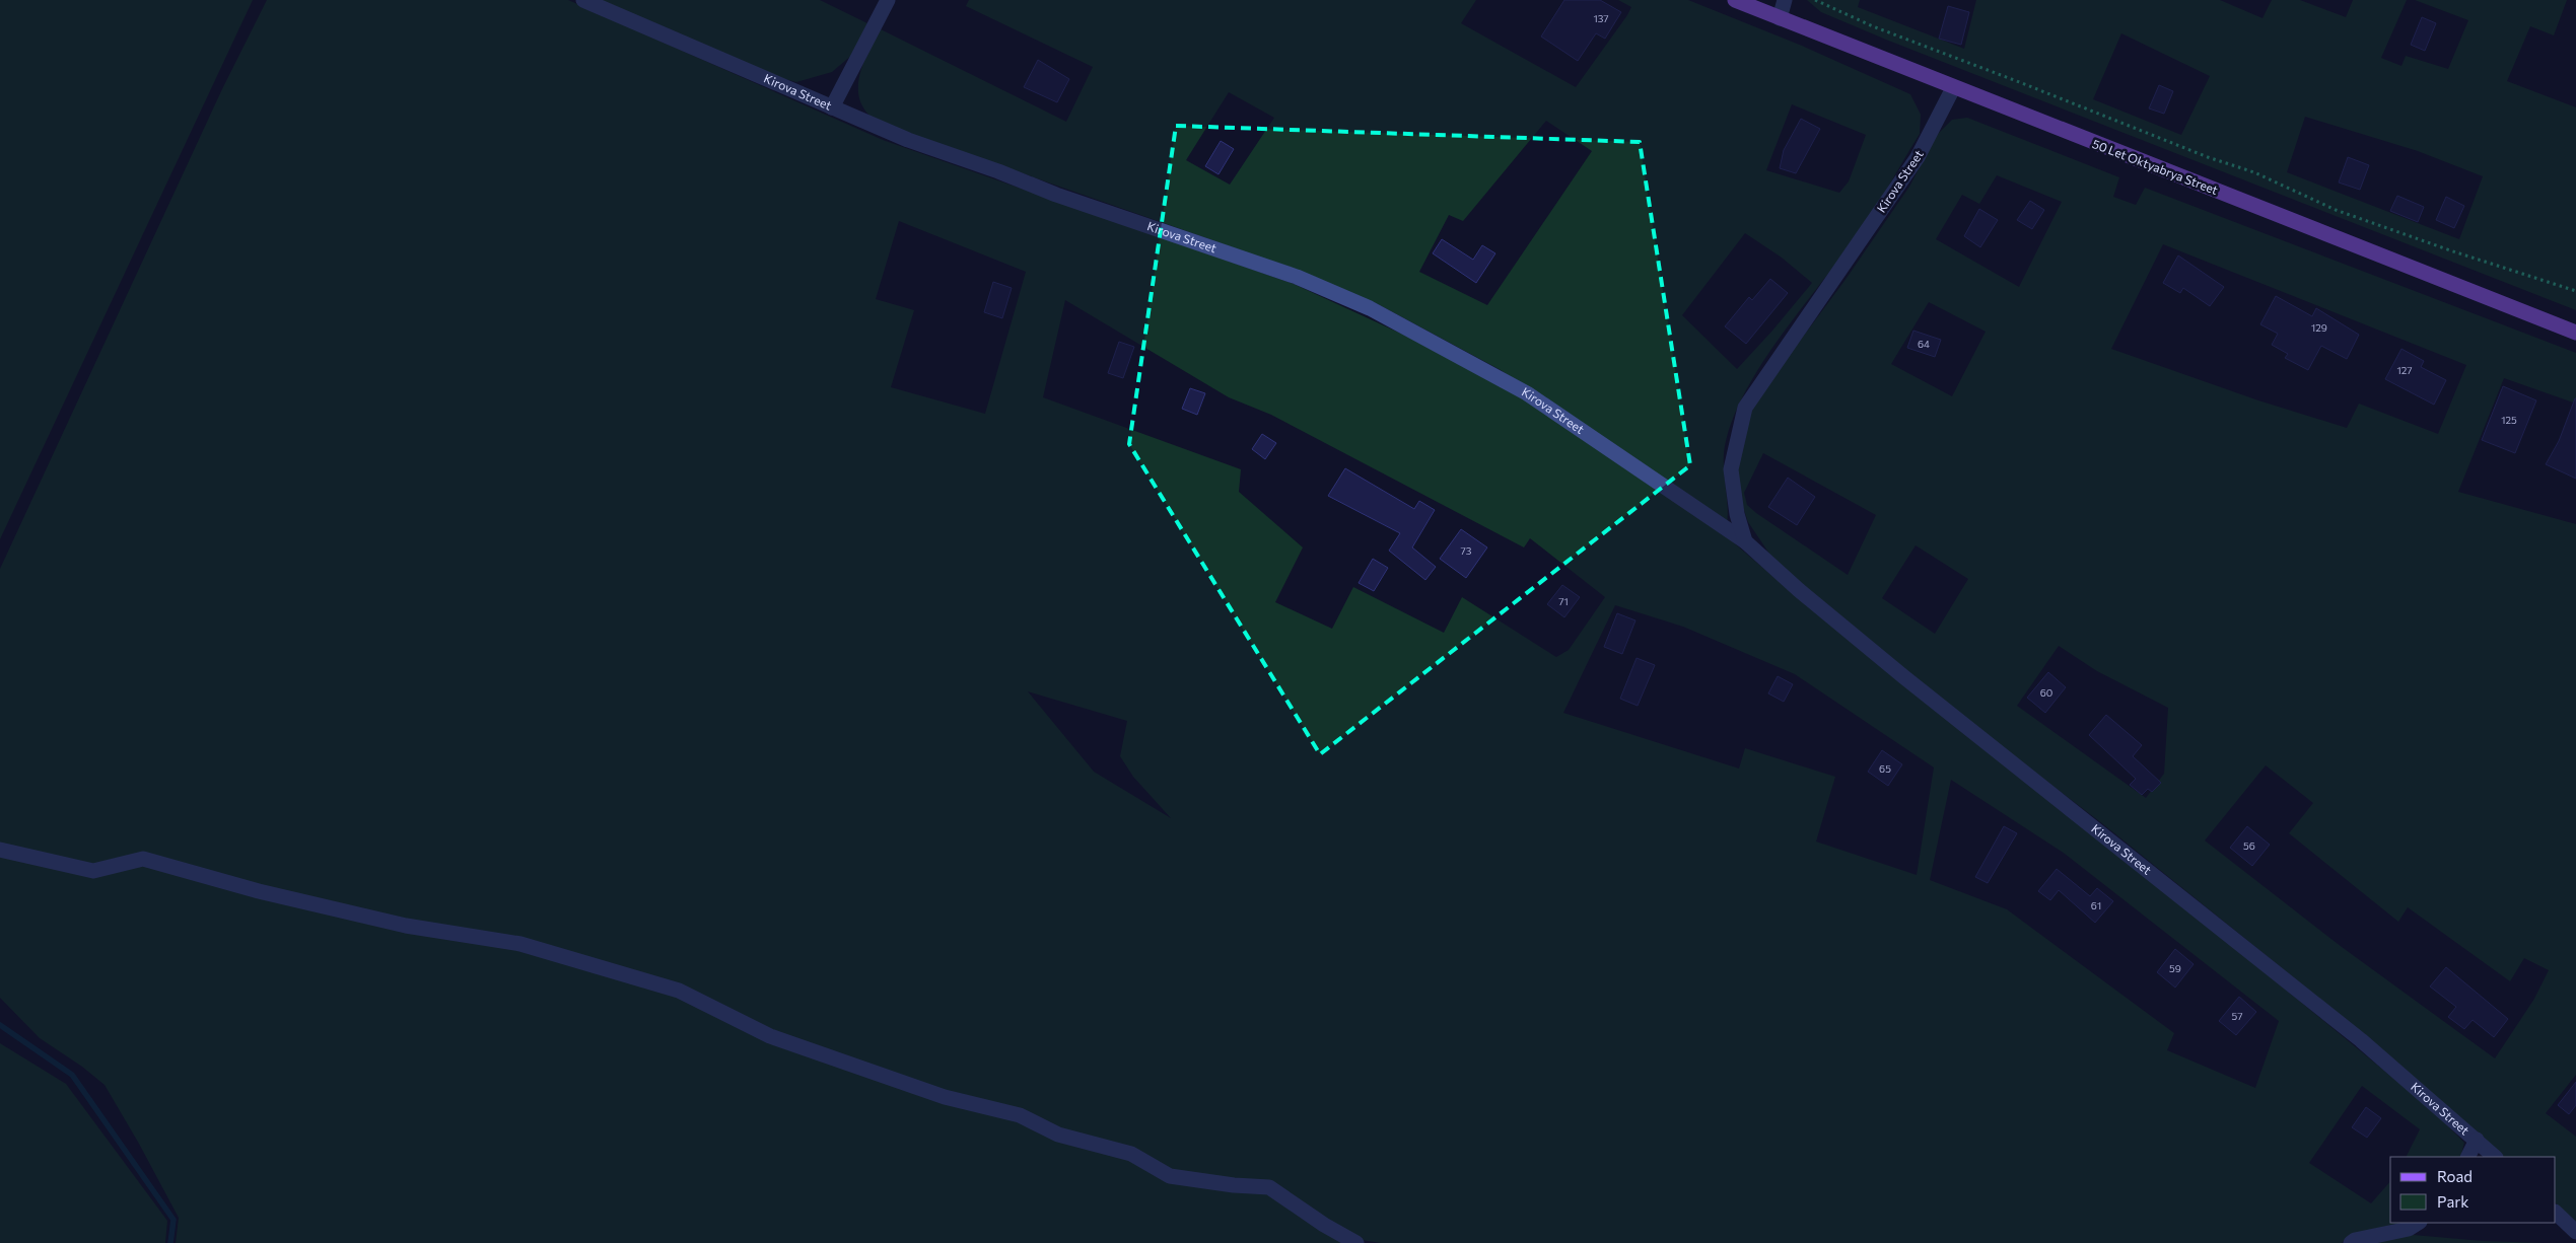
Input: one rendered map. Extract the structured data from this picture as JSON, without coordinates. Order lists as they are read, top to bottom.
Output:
{
  "streets": {
    "main road": ["50 Let Oktyabrya Street"],
    "street": ["Kirova Street"]
  },
  "crossings": [
    ["Kirova Street", "50 Let Oktyabrya Street"]
  ],
  "house_numbers": [
    "137",
    "129",
    "64",
    "127",
    "125",
    "73",
    "71",
    "60",
    "65",
    "56",
    "61",
    "59",
    "57"
  ],
  "legend": ["Road", "Park"]
}
